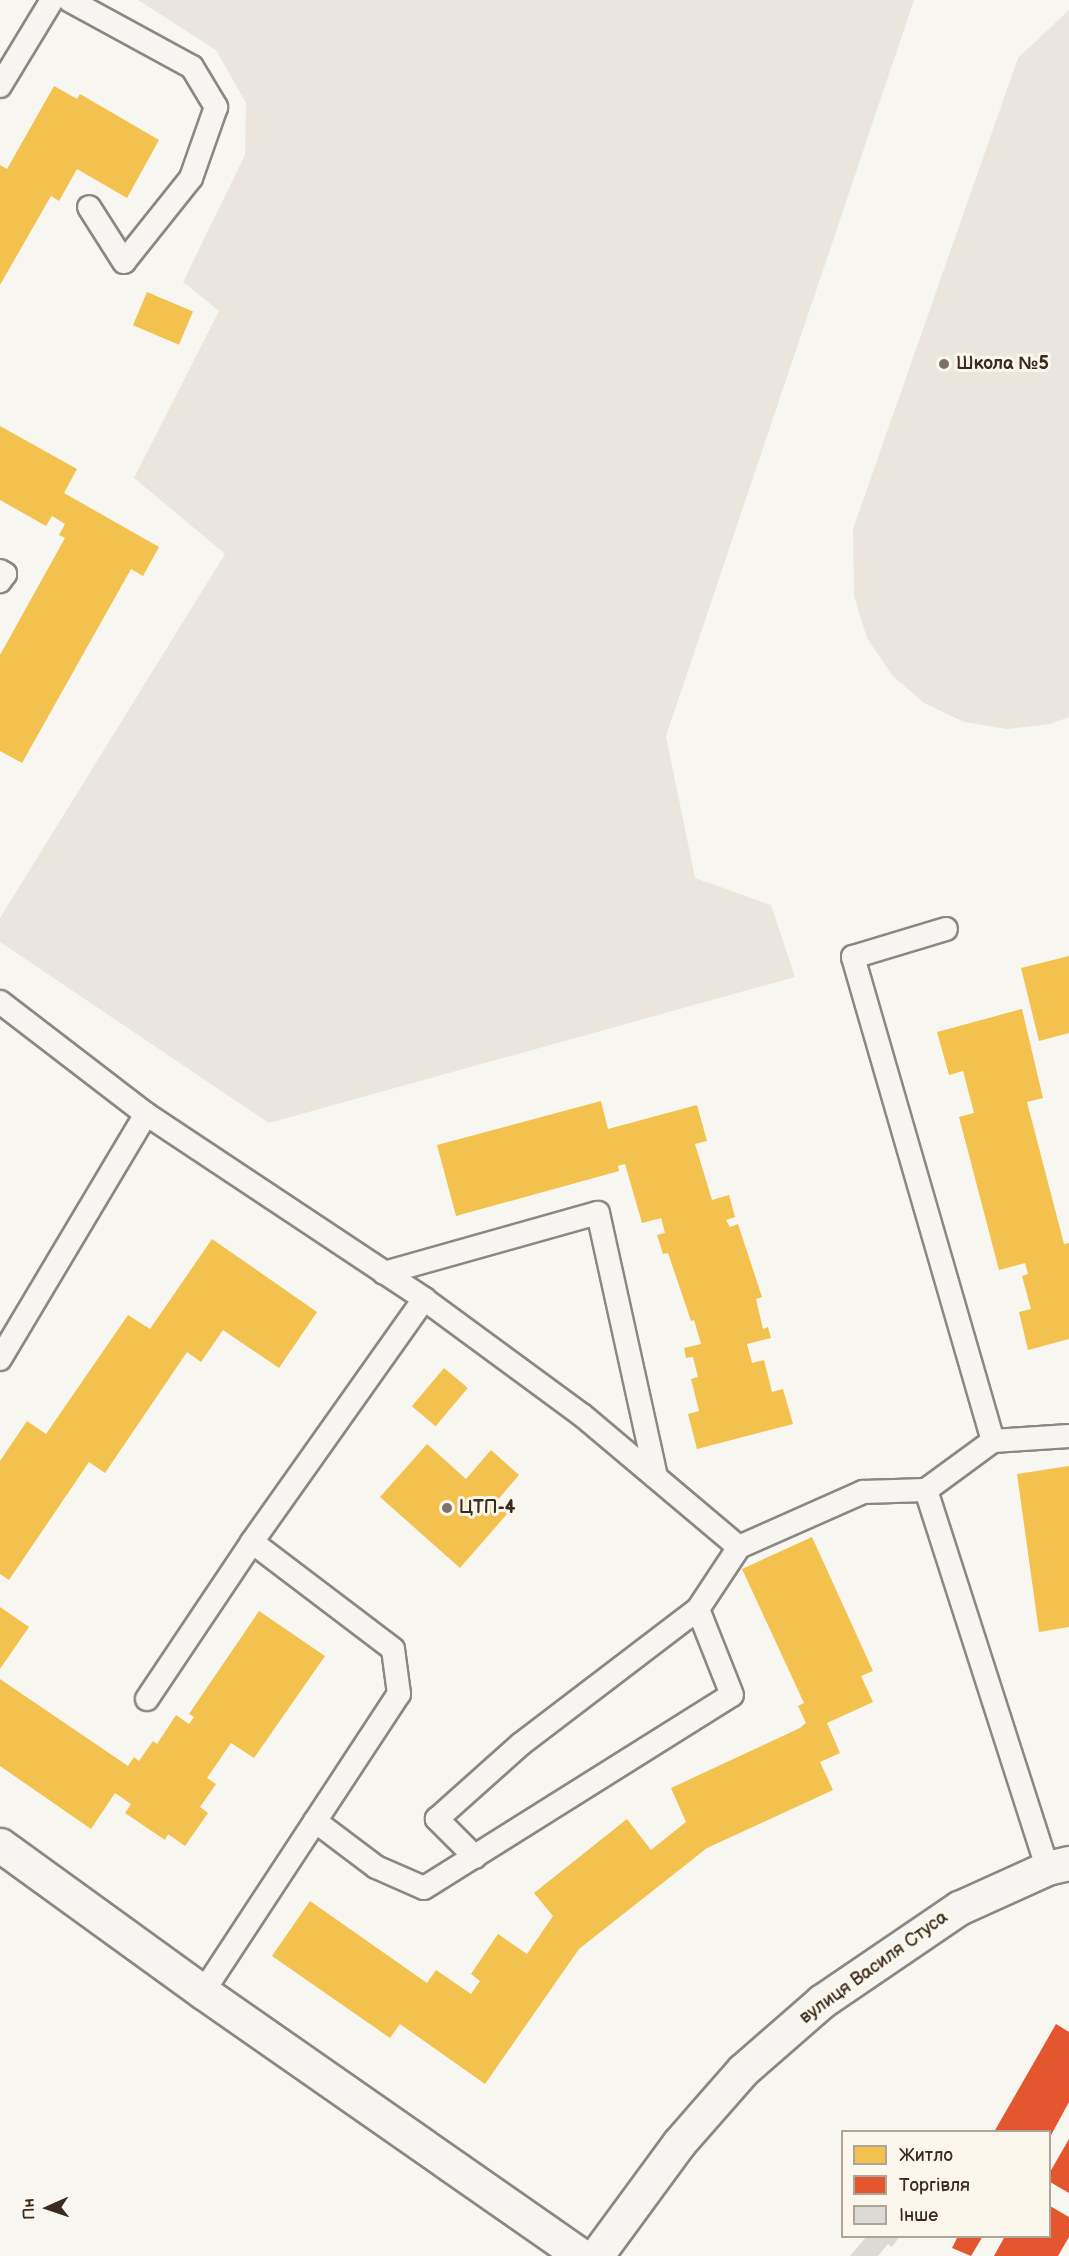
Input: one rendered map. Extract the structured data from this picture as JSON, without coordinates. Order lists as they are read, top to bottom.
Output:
{
  "streets": {
    "street": ["вулиця Василя Стуса"]
  },
  "places": ["Школа №5", "ЦТП-4"],
  "legend": ["Житло", "Торгівля", "Інше"],
  "north": "left"
}
